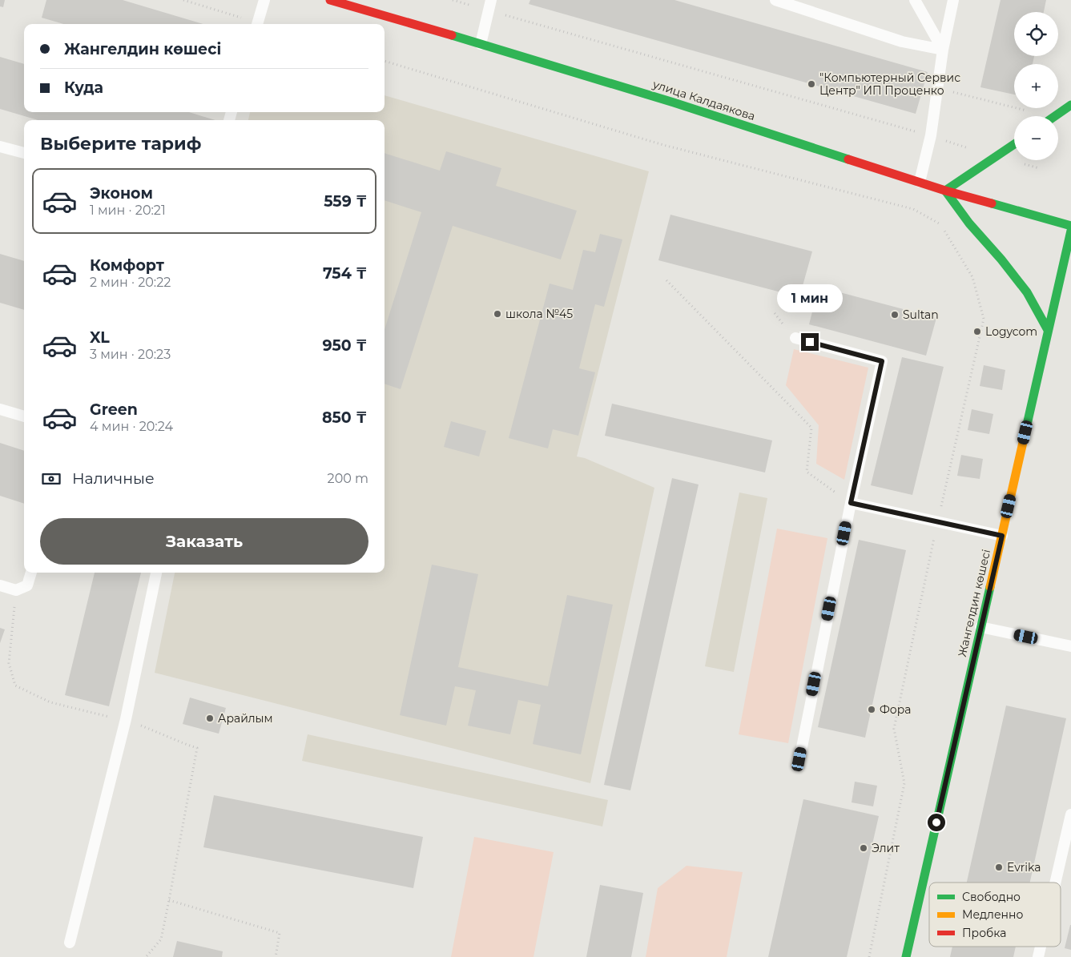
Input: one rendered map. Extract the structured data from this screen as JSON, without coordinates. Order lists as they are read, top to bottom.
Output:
{
  "streets": {
    "main road": ["улица Калдаякова", "Жангелдин көшесі"]
  },
  "places": [
    "\"Компьютерный Сервис Центр\" ИП Проценко",
    "школа №45",
    "Sultan",
    "Logycom",
    "Фора",
    "Арайлым",
    "Элит",
    "Evrika"
  ],
  "legend": ["Свободно", "Медленно", "Пробка"],
  "page": {
    "map_buttons": ["+", "−"],
    "banner": ["Жангелдин көшесі", "Куда"],
    "heading": "Выберите тариф",
    "list": [
      {
        "name": "Эконом",
        "note": "1 мин · 20:21",
        "value": "559 ₸"
      },
      {
        "name": "Комфорт",
        "note": "2 мин · 20:22",
        "value": "754 ₸"
      },
      {
        "name": "XL",
        "note": "3 мин · 20:23",
        "value": "950 ₸"
      },
      {
        "name": "Green",
        "note": "4 мин · 20:24",
        "value": "850 ₸"
      }
    ],
    "bubble": "1 мин",
    "pay": ["Наличные", "200 m"],
    "buttons": "Заказать"
  }
}
